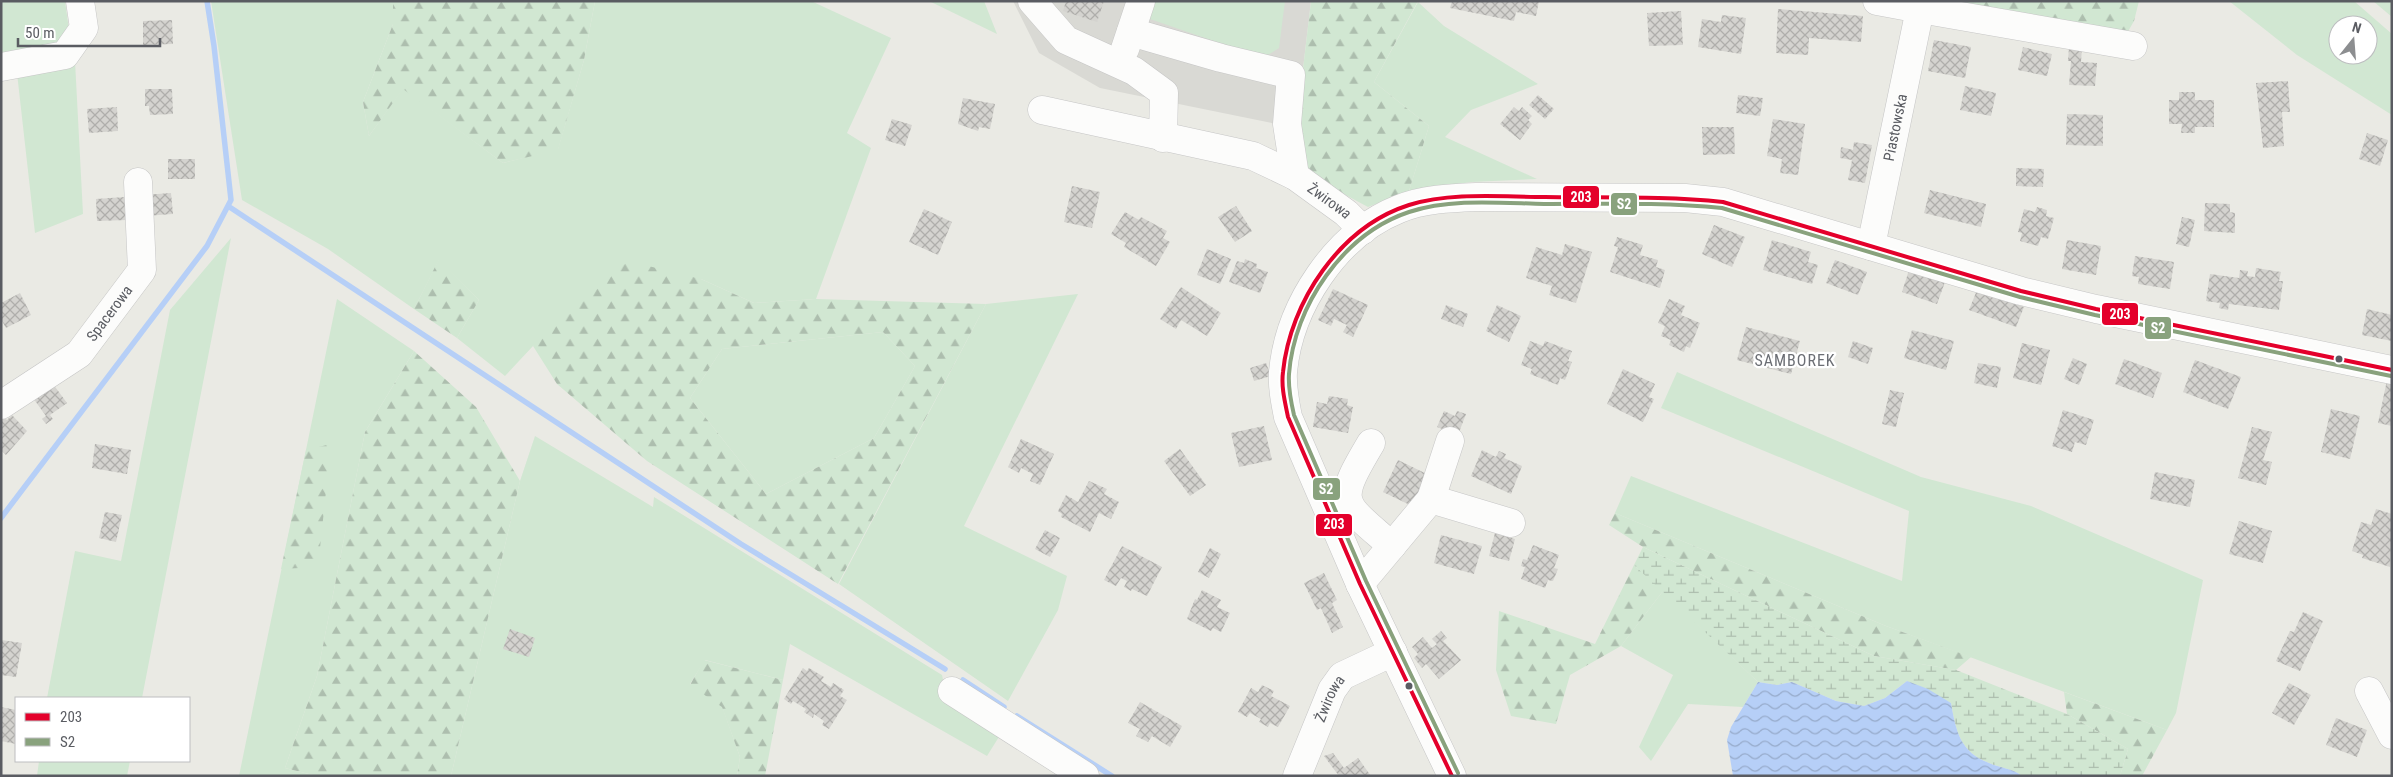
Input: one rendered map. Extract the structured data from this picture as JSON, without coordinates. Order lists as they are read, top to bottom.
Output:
{
  "streets": {
    "street": ["Piastowska", "Żwirowa", "Spacerowa"]
  },
  "districts": ["SAMBOREK"],
  "lines": ["transit line 203", "transit line S2"],
  "legend": ["203", "S2"],
  "scale_bar": "50 m",
  "north": "top"
}
